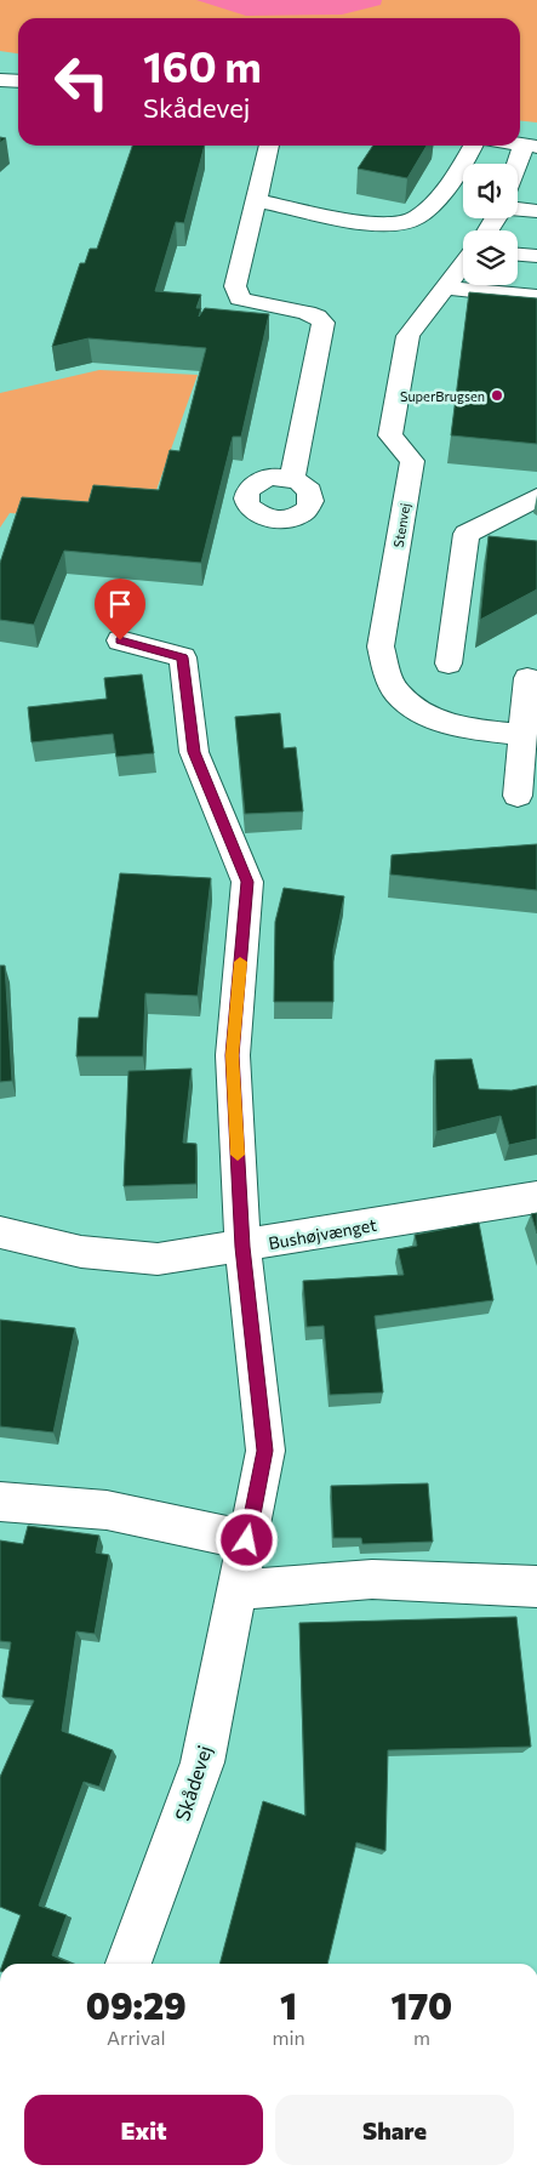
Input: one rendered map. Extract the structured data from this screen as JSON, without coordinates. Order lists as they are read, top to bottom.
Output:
{
  "streets": {
    "street": ["Stenvej", "Bushøjvænget", "Skådevej"]
  },
  "crossings": [
    ["Bushøjvænget", "Skådevej"]
  ],
  "places": ["SuperBrugsen"],
  "page": {
    "turn": ["160 m", "Skådevej"],
    "eta": [
      "09:29",
      "Arrival",
      "1",
      "min",
      "170",
      "m"
    ],
    "buttons": ["Exit", "Share"]
  }
}
